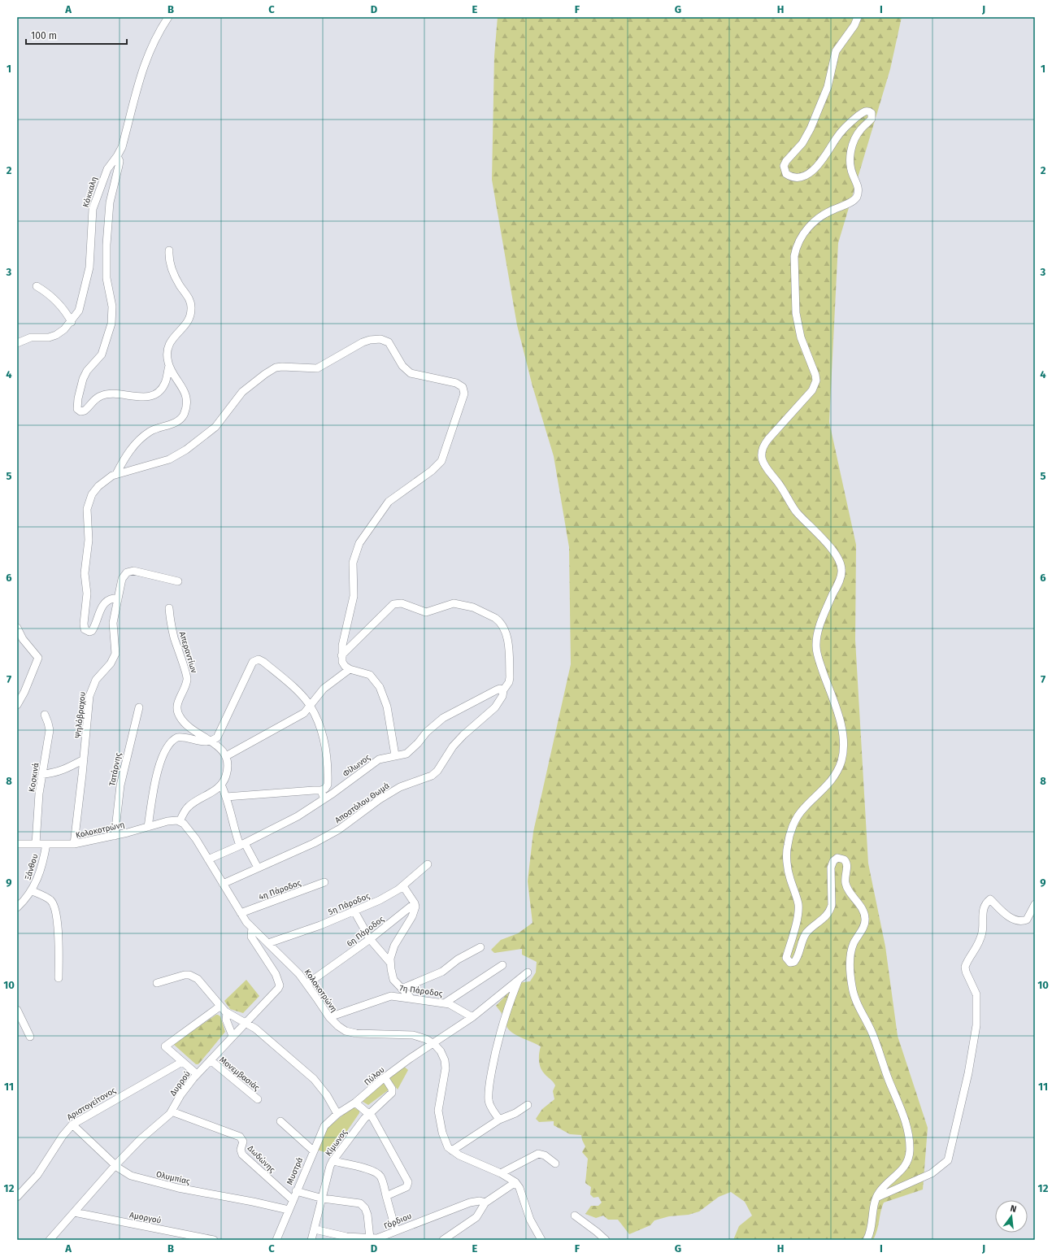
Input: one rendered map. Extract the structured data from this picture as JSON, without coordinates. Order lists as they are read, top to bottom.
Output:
{
  "streets": {
    "street": [
      "Κόκκαλη",
      "Απεραντίων",
      "Ψηλόβραχου",
      "Φίλωνος",
      "Τατάρνης",
      "Κοσκινά",
      "Αποστόλου Θωμά",
      "Κολοκοτρώνη",
      "Ξάνθου",
      "4η Πάροδος",
      "5η Πάροδος",
      "6η Πάροδος",
      "7η Πάροδος",
      "Μονεμβασιάς",
      "Πύλου",
      "Δυρρού",
      "Αριστογείτονος",
      "Κίμωνος",
      "Δωδώνης",
      "Μυστρά",
      "Ολυμπίας",
      "Αμοργού",
      "Γόρδιου"
    ]
  },
  "crossings": [
    ["Ψηλόβραχου", "Κολοκοτρώνη"],
    ["Φίλωνος", "Αποστόλου Θωμά"],
    ["Φίλωνος", "Κολοκοτρώνη"],
    ["Τατάρνης", "Κολοκοτρώνη"],
    ["Κοσκινά", "Κολοκοτρώνη"],
    ["Αποστόλου Θωμά", "Κολοκοτρώνη"],
    ["Κολοκοτρώνη", "Ξάνθου"],
    ["Κολοκοτρώνη", "4η Πάροδος"],
    ["Κολοκοτρώνη", "5η Πάροδος"],
    ["Κολοκοτρώνη", "6η Πάροδος"],
    ["Κολοκοτρώνη", "7η Πάροδος"],
    ["Κολοκοτρώνη", "Πύλου"],
    ["Κολοκοτρώνη", "Δυρρού"],
    ["7η Πάροδος", "Πύλου"],
    ["Μονεμβασιάς", "Δυρρού"],
    ["Πύλου", "Κίμωνος"],
    ["Πύλου", "Μυστρά"],
    ["Δυρρού", "Δωδώνης"],
    ["Δυρρού", "Ολυμπίας"],
    ["Δυρρού", "Αμοργού"],
    ["Αριστογείτονος", "Ολυμπίας"],
    ["Κίμωνος", "Γόρδιου"],
    ["Δωδώνης", "Μυστρά"],
    ["Μυστρά", "Ολυμπίας"]
  ],
  "scale_bar": "100 m",
  "north": "top",
  "grid": {
    "columns": [
      "A",
      "B",
      "C",
      "D",
      "E",
      "F",
      "G",
      "H",
      "I",
      "J"
    ],
    "rows": [
      "1",
      "2",
      "3",
      "4",
      "5",
      "6",
      "7",
      "8",
      "9",
      "10",
      "11",
      "12"
    ]
  }
}
